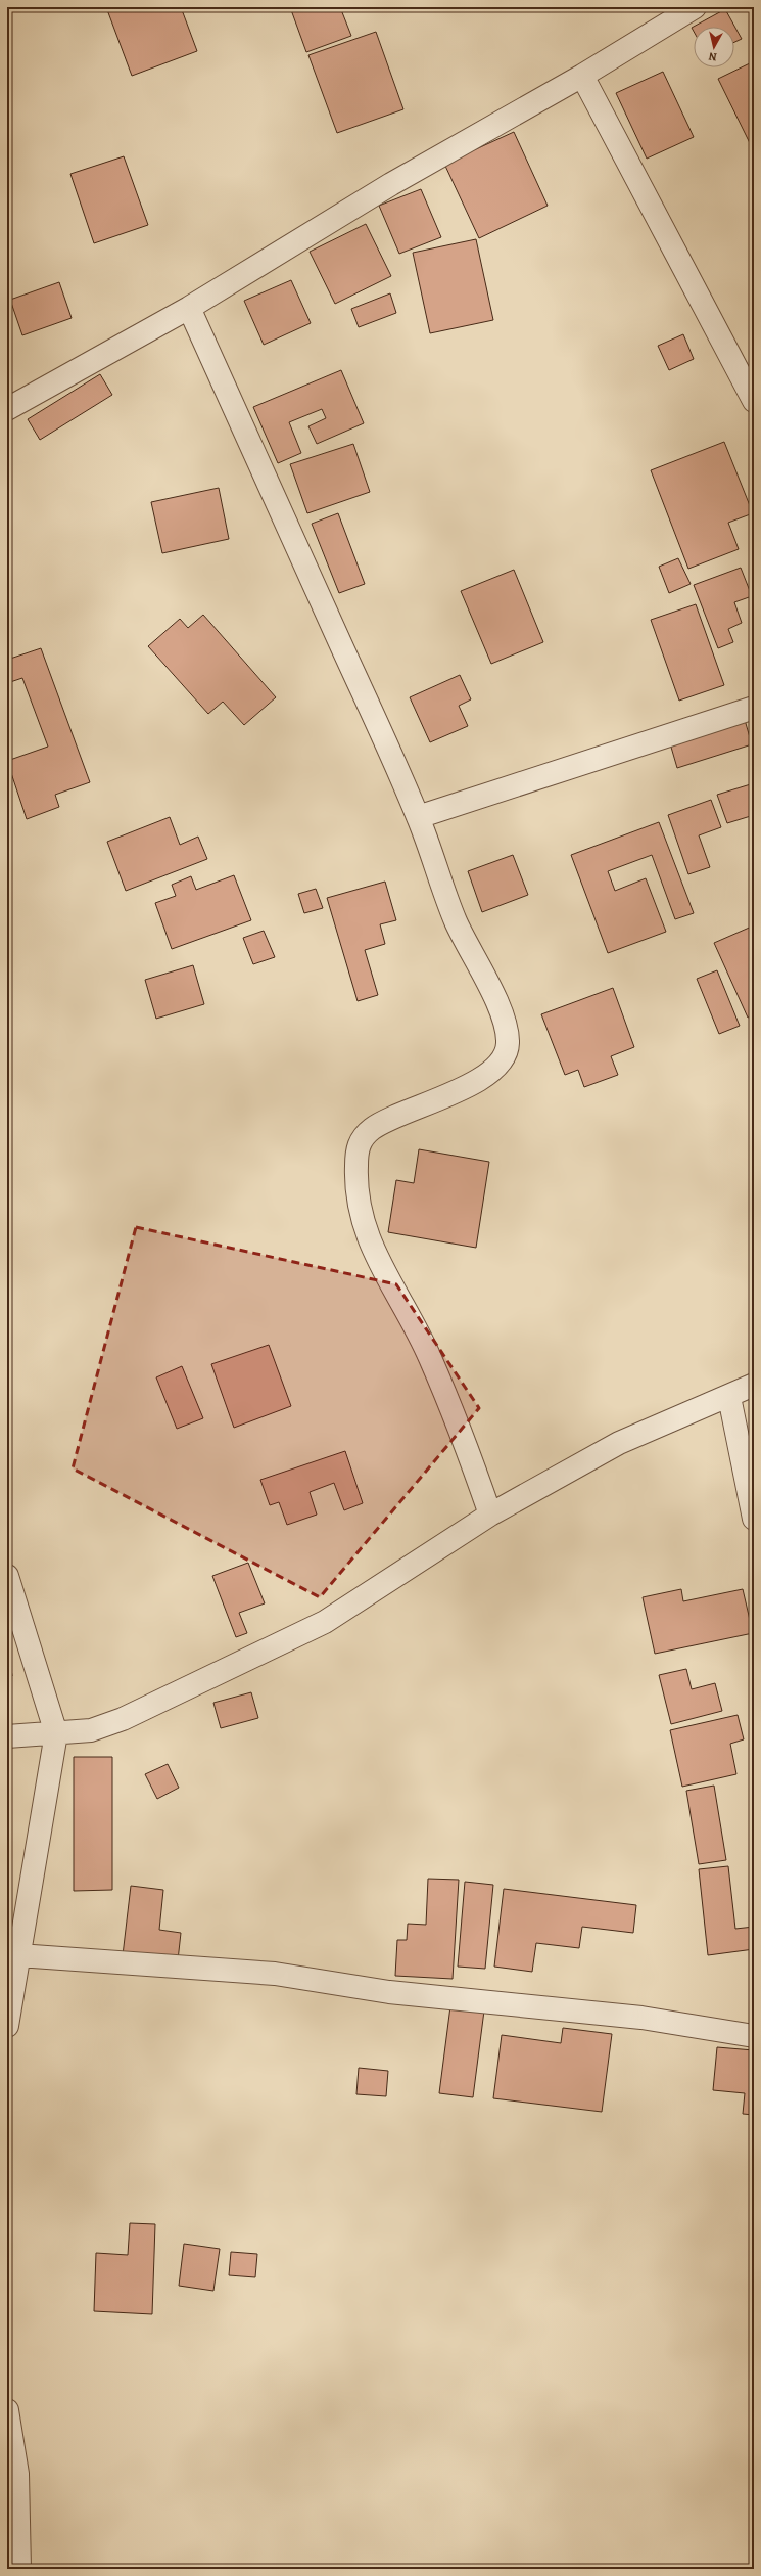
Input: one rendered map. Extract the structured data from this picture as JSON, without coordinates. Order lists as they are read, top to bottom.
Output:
{
  "north": "bottom"
}
